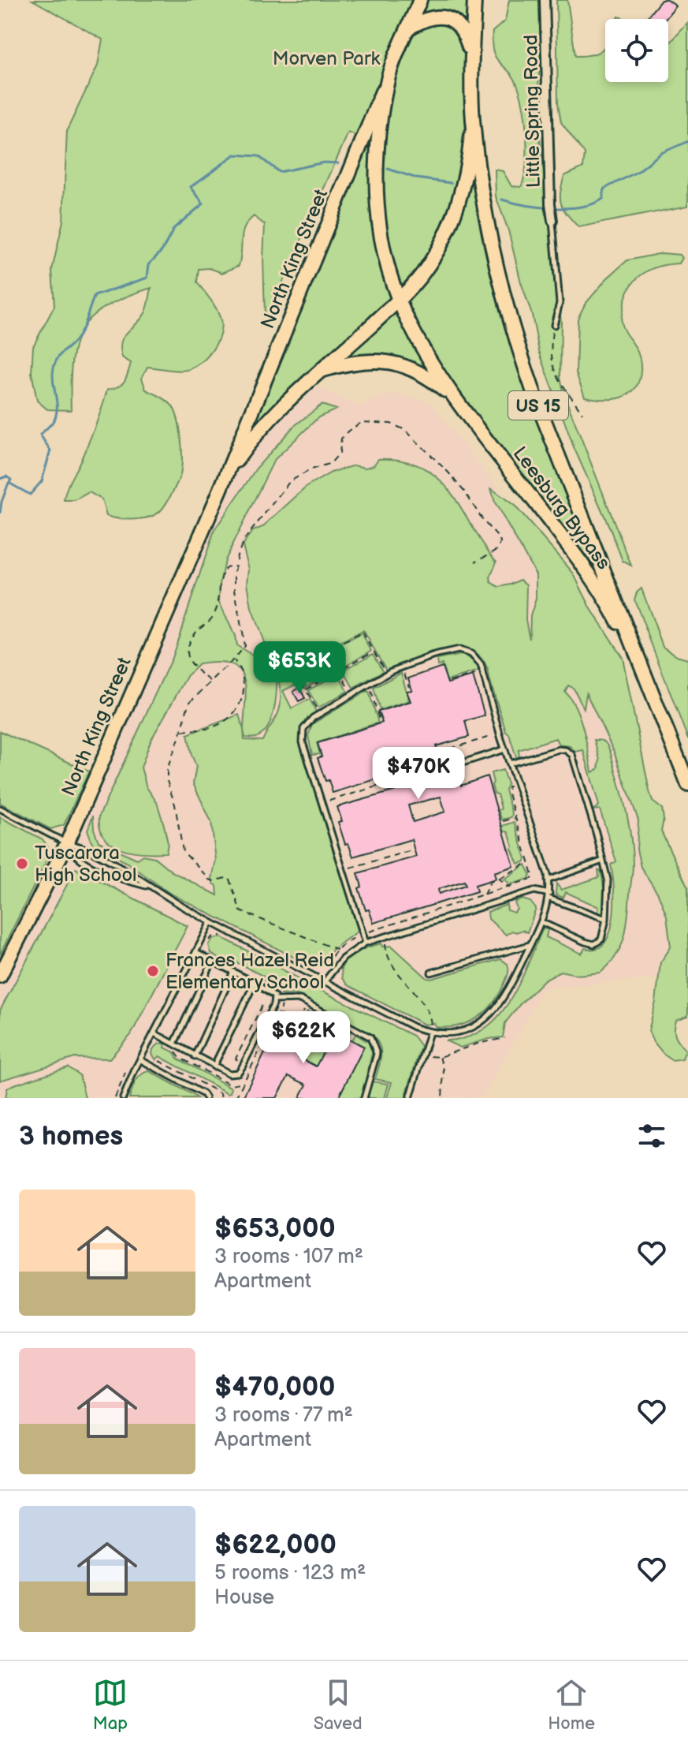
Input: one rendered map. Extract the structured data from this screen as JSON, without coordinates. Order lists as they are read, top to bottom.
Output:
{
  "streets": {
    "main road": ["North King Street", "US 15", "Leesburg Bypass"],
    "street": ["Little Spring Road"]
  },
  "crossings": [
    ["North King Street", "US 15"],
    ["North King Street", "Leesburg Bypass"],
    ["US 15", "Leesburg Bypass"]
  ],
  "parks": ["Morven Park"],
  "places": ["Tuscarora High School", "Frances Hazel Reid Elementary School"],
  "page": {
    "price": ["$653K", "$470K", "$622K"],
    "heading": "3 homes",
    "list": [
      {
        "name": "$653,000",
        "note": "3 rooms · 107 m² · Apartment"
      },
      {
        "name": "$470,000",
        "note": "3 rooms · 77 m² · Apartment"
      },
      {
        "name": "$622,000",
        "note": "5 rooms · 123 m² · House"
      }
    ],
    "tabs": ["Map", "Saved", "Home"]
  }
}
